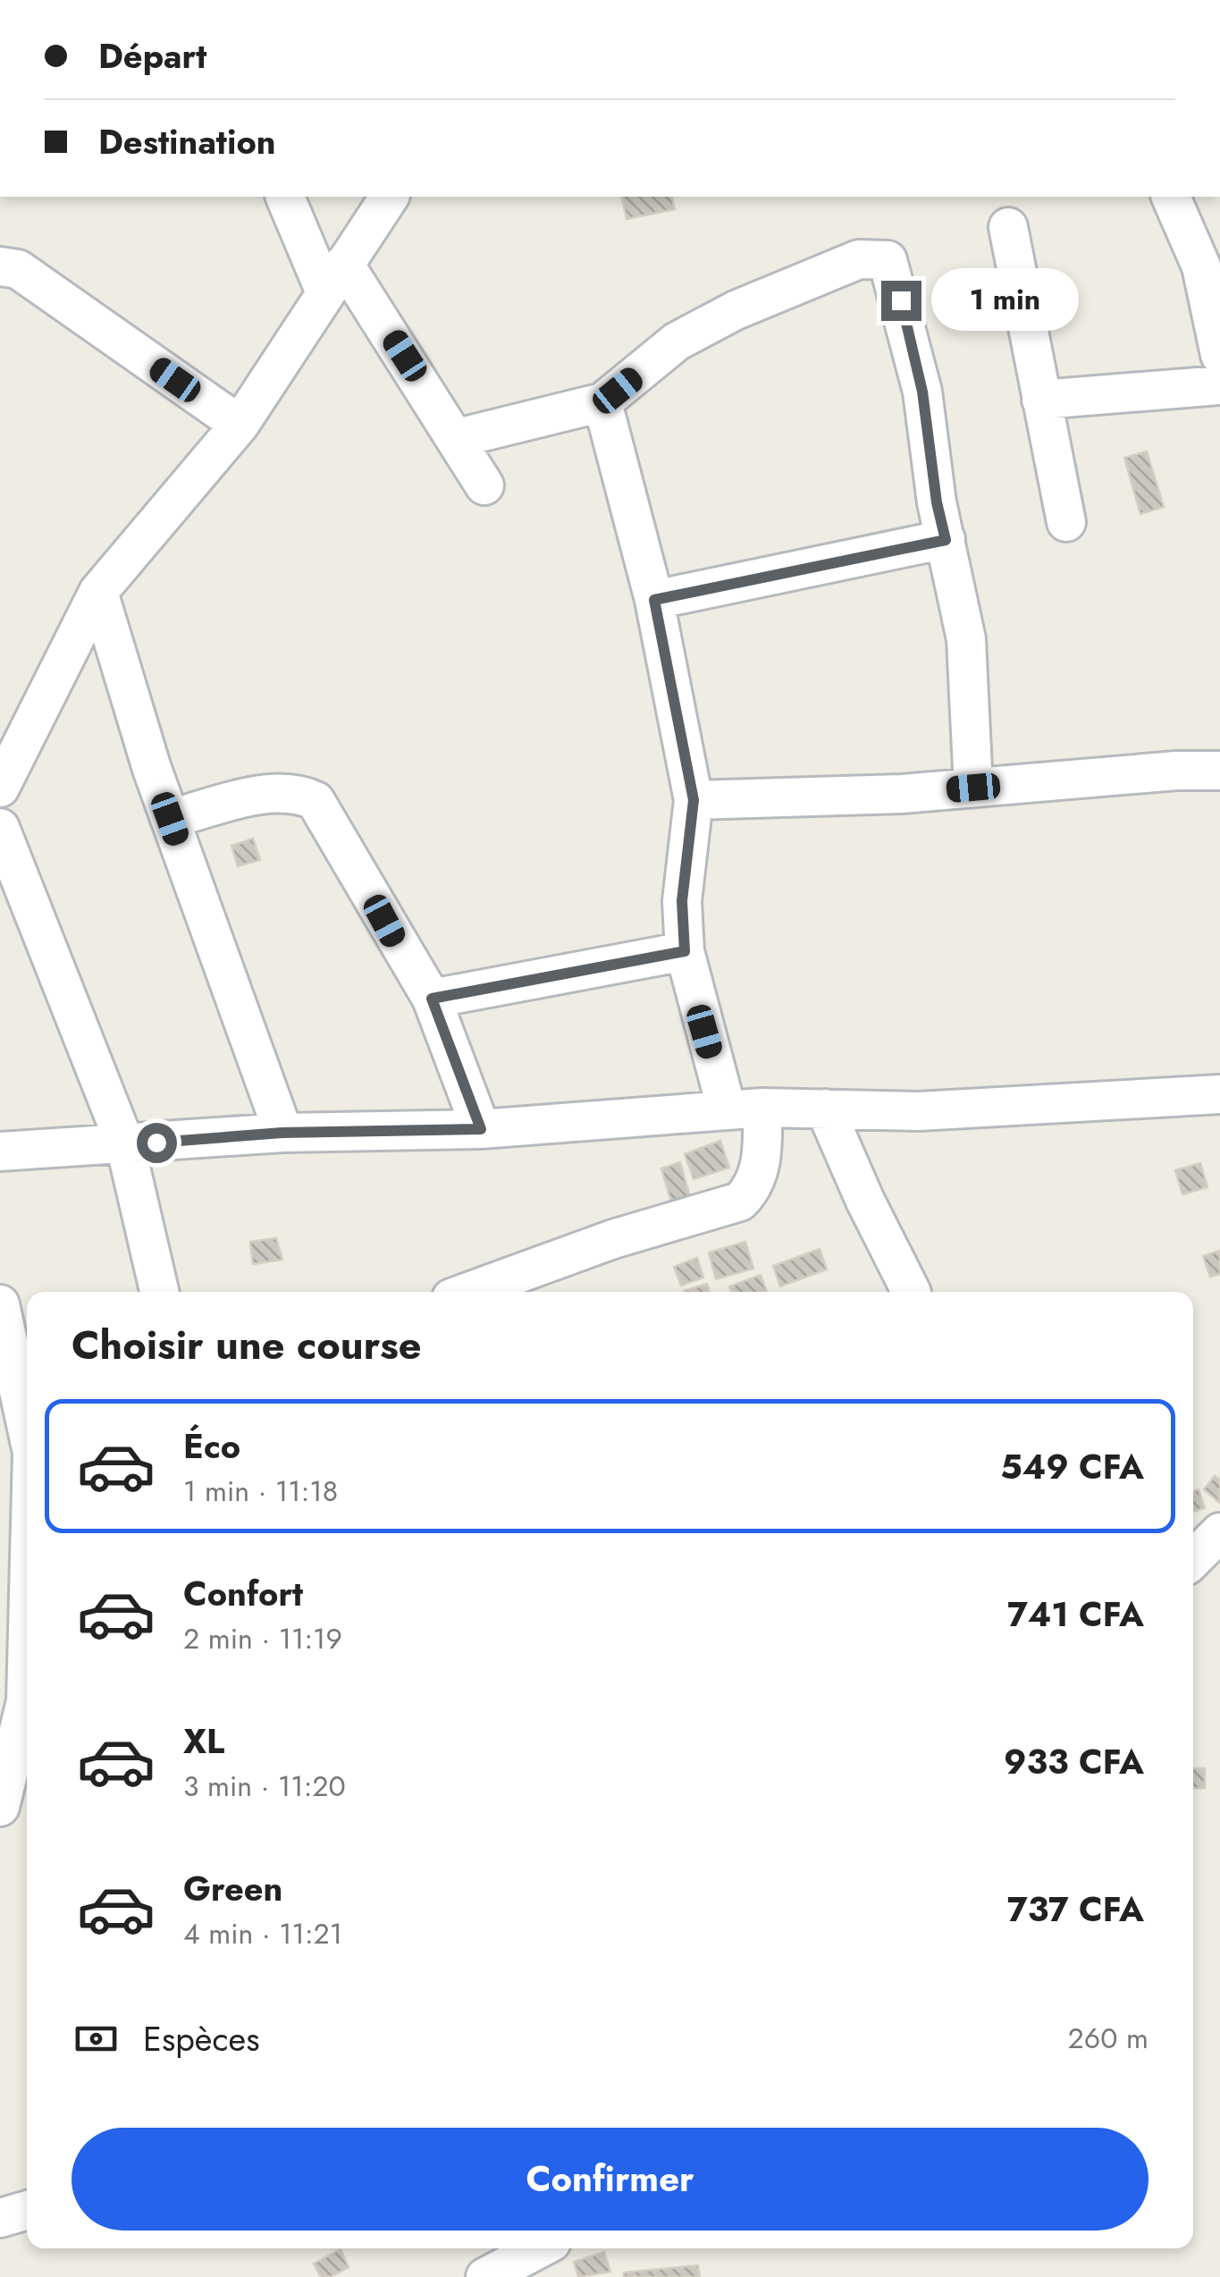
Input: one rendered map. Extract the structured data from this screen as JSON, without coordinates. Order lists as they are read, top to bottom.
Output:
{
  "page": {
    "banner": ["Départ", "Destination"],
    "bubble": "1 min",
    "heading": "Choisir une course",
    "list": [
      {
        "name": "Éco",
        "note": "1 min · 11:18",
        "value": "549 CFA"
      },
      {
        "name": "Confort",
        "note": "2 min · 11:19",
        "value": "741 CFA"
      },
      {
        "name": "XL",
        "note": "3 min · 11:20",
        "value": "933 CFA"
      },
      {
        "name": "Green",
        "note": "4 min · 11:21",
        "value": "737 CFA"
      }
    ],
    "pay": ["Espèces", "260 m"],
    "buttons": "Confirmer"
  }
}
